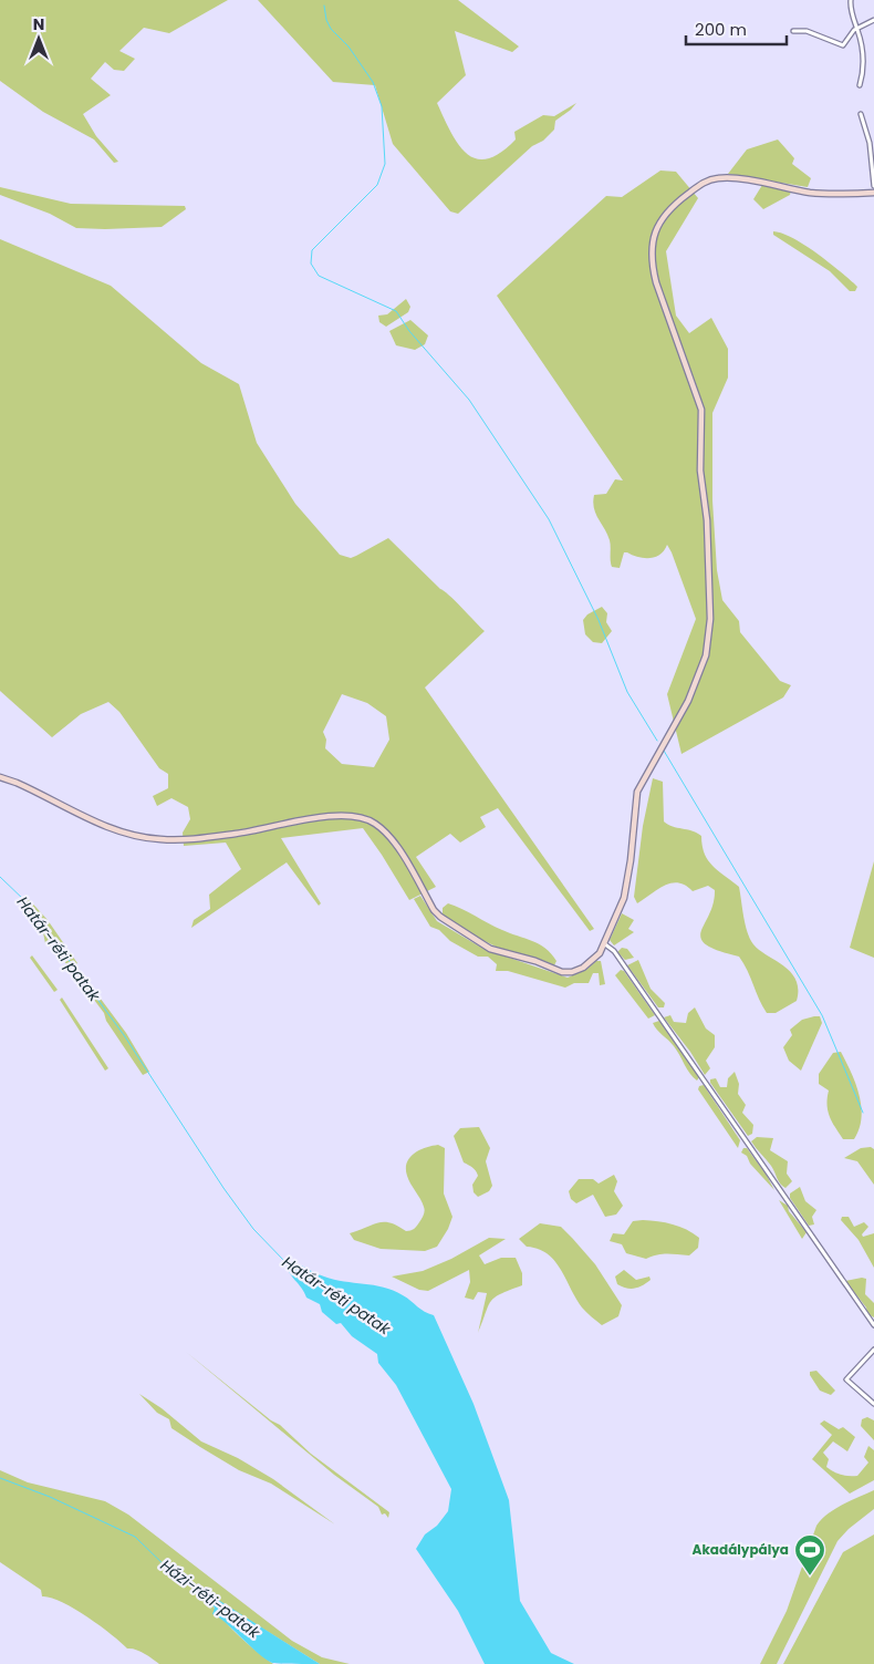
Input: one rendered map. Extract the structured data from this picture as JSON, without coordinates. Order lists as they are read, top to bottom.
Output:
{
  "water": ["Határ-réti patak", "Házi-réti-patak"],
  "places": {
    "sports": ["Akadálypálya"]
  },
  "scale_bar": "200 m",
  "north": "top"
}
